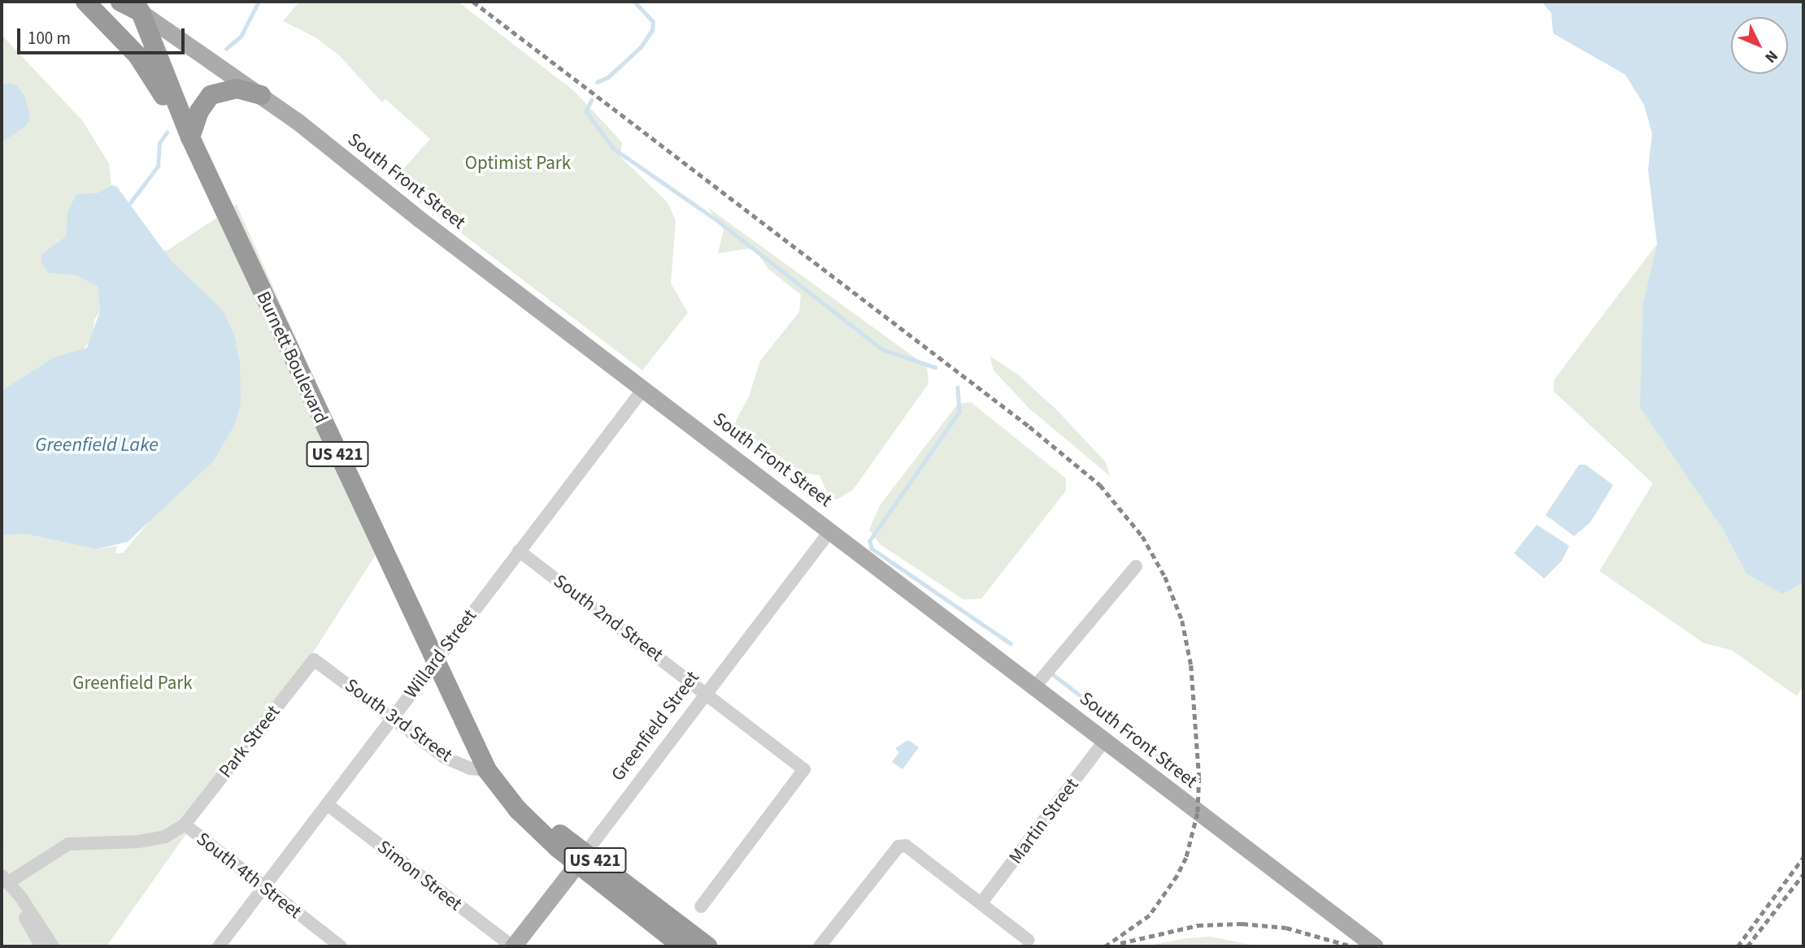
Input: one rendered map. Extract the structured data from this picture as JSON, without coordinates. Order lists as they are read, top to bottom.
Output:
{
  "streets": {
    "highway": ["Burnett Boulevard", "US 421"],
    "main road": ["South Front Street", "Greenfield Street"],
    "street": [
      "South 2nd Street",
      "Willard Street",
      "South 3rd Street",
      "Park Street",
      "Martin Street",
      "South 4th Street",
      "Simon Street"
    ]
  },
  "crossings": [
    ["South Front Street", "Burnett Boulevard"],
    ["South Front Street", "Willard Street"],
    ["South Front Street", "Greenfield Street"],
    ["South Front Street", "Martin Street"],
    ["Burnett Boulevard", "US 421"],
    ["Burnett Boulevard", "Willard Street"],
    ["Burnett Boulevard", "South 3rd Street"],
    ["US 421", "South 3rd Street"],
    ["US 421", "Greenfield Street"],
    ["South 2nd Street", "Willard Street"],
    ["South 2nd Street", "Greenfield Street"],
    ["Willard Street", "South 3rd Street"],
    ["Willard Street", "South 4th Street"],
    ["Willard Street", "Simon Street"],
    ["South 3rd Street", "Park Street"],
    ["Greenfield Street", "Simon Street"],
    ["Park Street", "South 4th Street"]
  ],
  "water": ["Greenfield Lake"],
  "parks": ["Optimist Park", "Greenfield Park"],
  "scale_bar": "100 m",
  "north": "bottom right"
}
